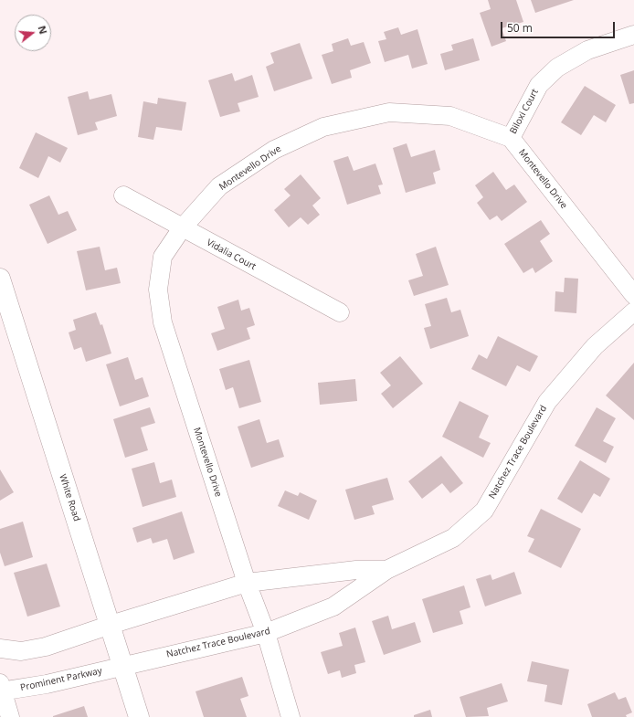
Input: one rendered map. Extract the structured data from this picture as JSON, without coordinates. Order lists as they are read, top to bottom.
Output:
{
  "streets": {
    "street": [
      "Biloxi Court",
      "Montevello Drive",
      "Vidalia Court",
      "Natchez Trace Boulevard",
      "White Road",
      "Prominent Parkway"
    ]
  },
  "crossings": [
    ["Biloxi Court", "Montevello Drive"],
    ["Montevello Drive", "Vidalia Court"],
    ["Montevello Drive", "Natchez Trace Boulevard"],
    ["Natchez Trace Boulevard", "White Road"],
    ["Natchez Trace Boulevard", "Prominent Parkway"],
    ["White Road", "Prominent Parkway"]
  ],
  "scale_bar": "50 m",
  "north": "right"
}
